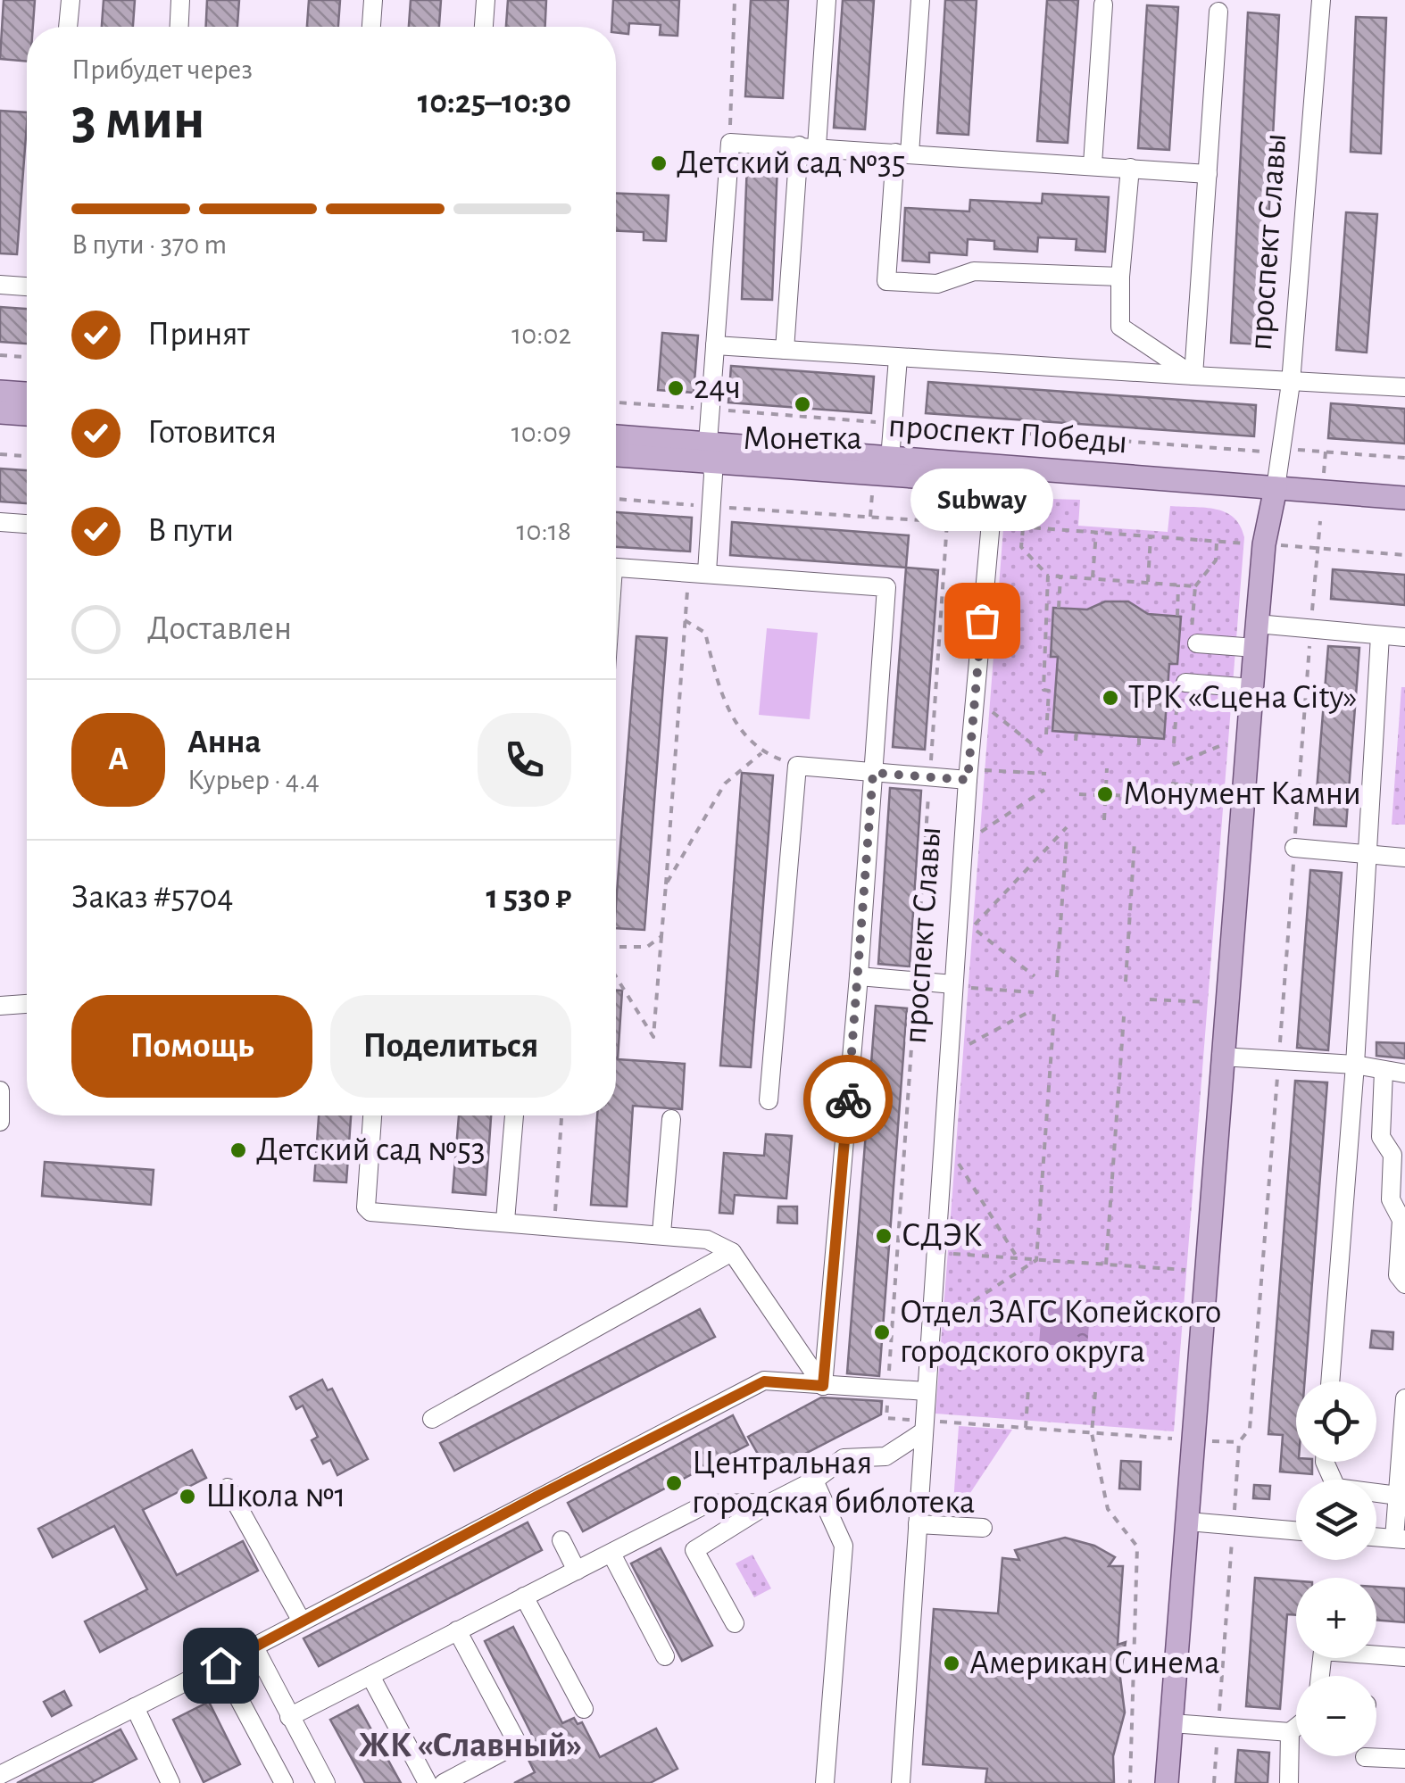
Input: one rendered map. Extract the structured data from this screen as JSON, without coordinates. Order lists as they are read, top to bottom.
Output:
{
  "streets": {
    "main road": ["проспект Славы", "проспект Победы"]
  },
  "crossings": [
    ["проспект Славы", "проспект Победы"]
  ],
  "districts": ["ЖК «Славный»"],
  "places": [
    "Детский сад №35",
    "24ч",
    "Монетка",
    "Subway",
    "ТРК «Сцена City»",
    "Монумент Камни",
    "Детский сад №53",
    "СДЭК",
    "Отдел ЗАГС Копейского городского округа",
    "Центральная городская библотека",
    "Школа №1",
    "Американ Синема"
  ],
  "page": {
    "heading": ["3 мин", "Прибудет через", "10:25–10:30"],
    "panel": [
      "Анна",
      "Курьер · 4.4",
      "Заказ #5704",
      "1 530 ₽"
    ],
    "bar": "В пути · 370 m",
    "list": [
      ["Принят", "10:02"],
      ["Готовится", "10:09"],
      ["В пути", "10:18"],
      "Доставлен"
    ],
    "bubble": "Subway",
    "round": "А",
    "buttons": ["Помощь", "Поделиться"],
    "map_buttons": ["+", "−"]
  }
}
